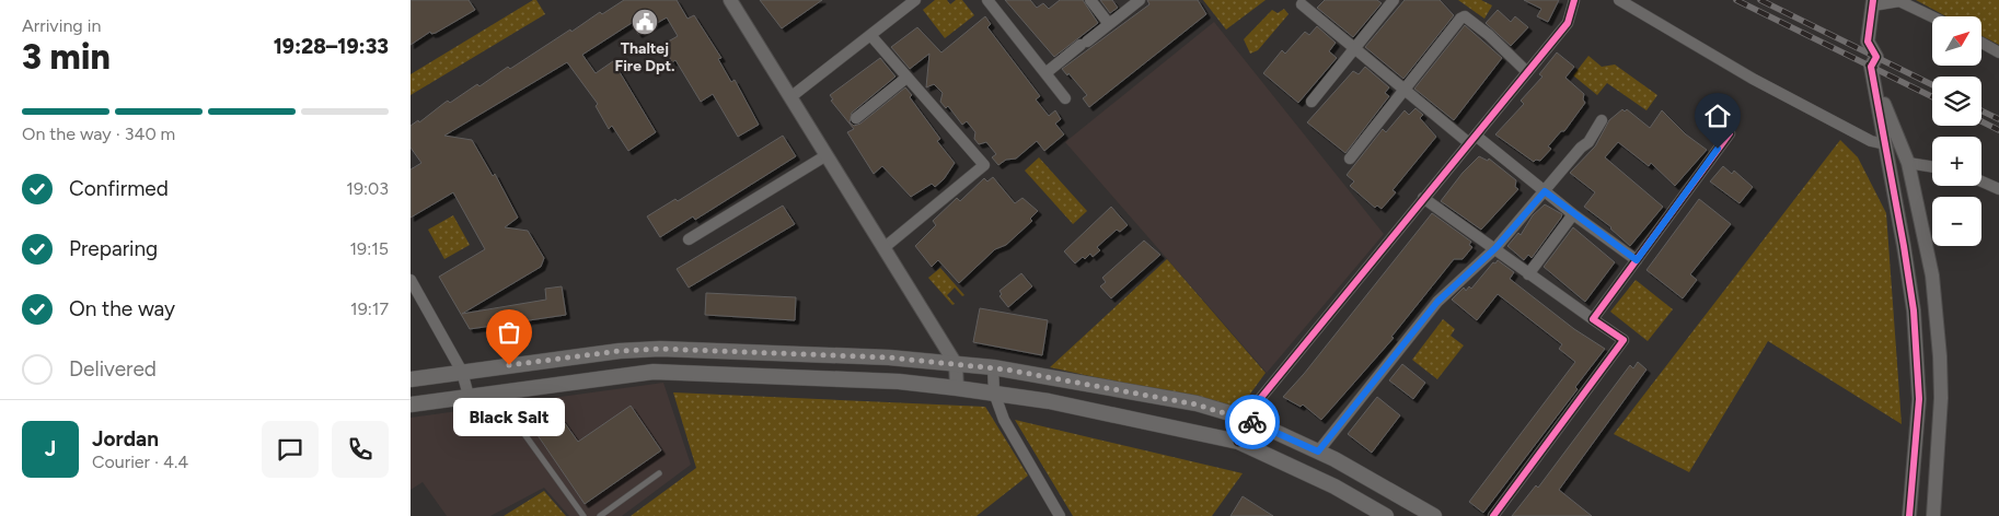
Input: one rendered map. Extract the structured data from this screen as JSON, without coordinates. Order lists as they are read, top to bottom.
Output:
{
  "places": {
    "public building": ["Thaltej Fire Dpt."],
    "other": ["Black Salt"]
  },
  "north": "top right",
  "page": {
    "heading": ["3 min", "Arriving in", "19:28–19:33"],
    "panel": ["Jordan", "Courier · 4.4"],
    "map_buttons": ["+", "−"],
    "bar": "On the way · 340 m",
    "list": [
      ["Confirmed", "19:03"],
      ["Preparing", "19:15"],
      ["On the way", "19:17"],
      "Delivered"
    ],
    "bubble": "Black Salt",
    "round": "J"
  }
}
